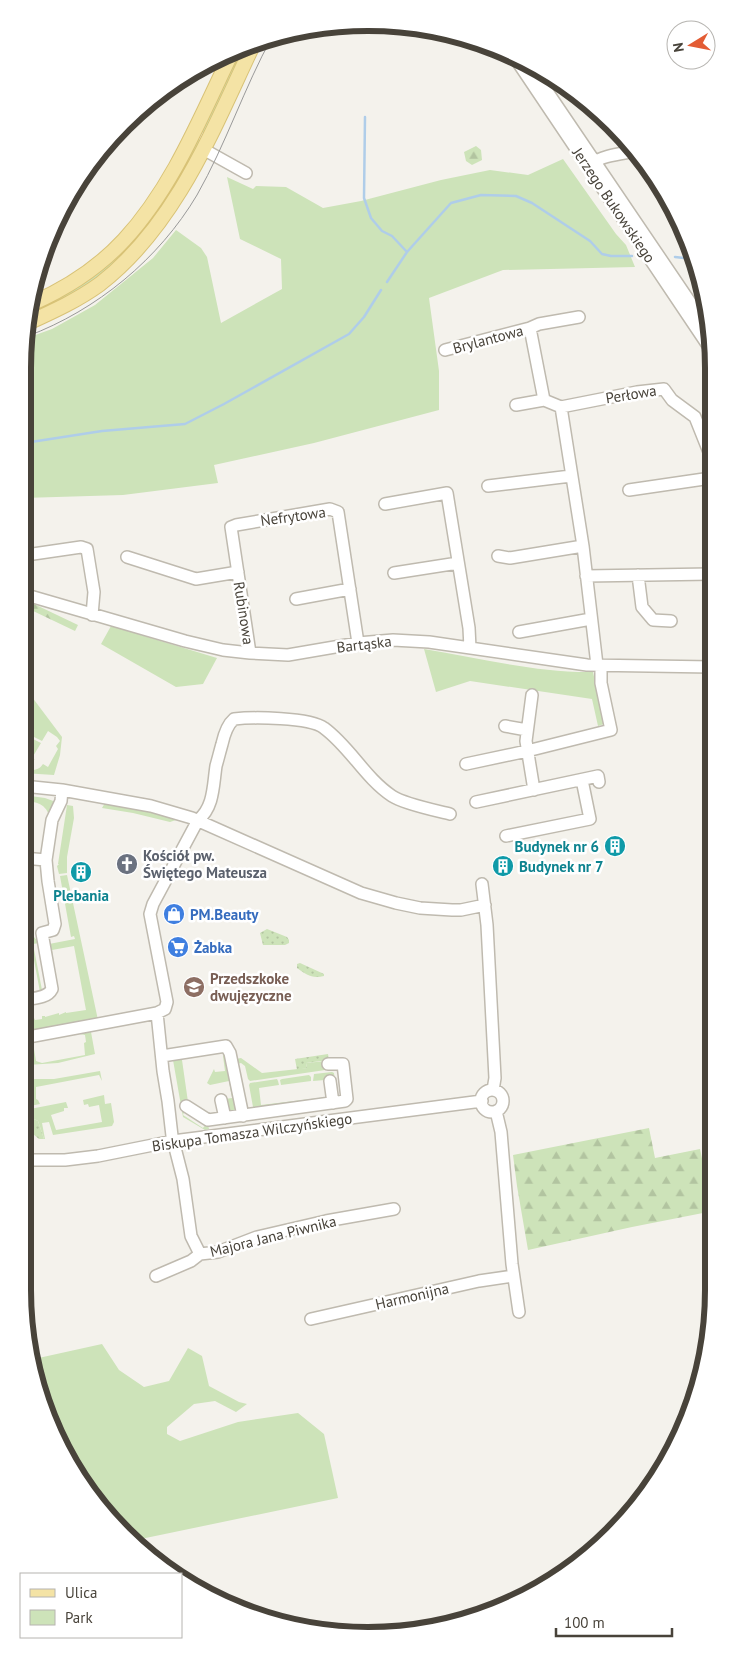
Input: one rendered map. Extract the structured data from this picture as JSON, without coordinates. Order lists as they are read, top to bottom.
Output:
{
  "streets": {
    "street": [
      "Jerzego Bukowskiego",
      "Brylantowa",
      "Perłowa",
      "Nefrytowa",
      "Rubinowa",
      "Bartąska",
      "Biskupa Tomasza Wilczyńskiego",
      "Majora Jana Piwnika",
      "Harmonijna"
    ]
  },
  "crossings": [
    ["Nefrytowa", "Rubinowa"],
    ["Nefrytowa", "Bartąska"],
    ["Rubinowa", "Bartąska"]
  ],
  "places": {
    "building": ["Budynek nr 6", "Budynek nr 7", "Plebania"],
    "church": ["Kościół pw. Świętego Mateusza"],
    "shop": ["PM.Beauty"],
    "supermarket": ["Żabka"],
    "school or university": ["Przedszkoke dwujęzyczne"]
  },
  "legend": ["Ulica", "Park"],
  "scale_bar": "100 m",
  "north": "left"
}
